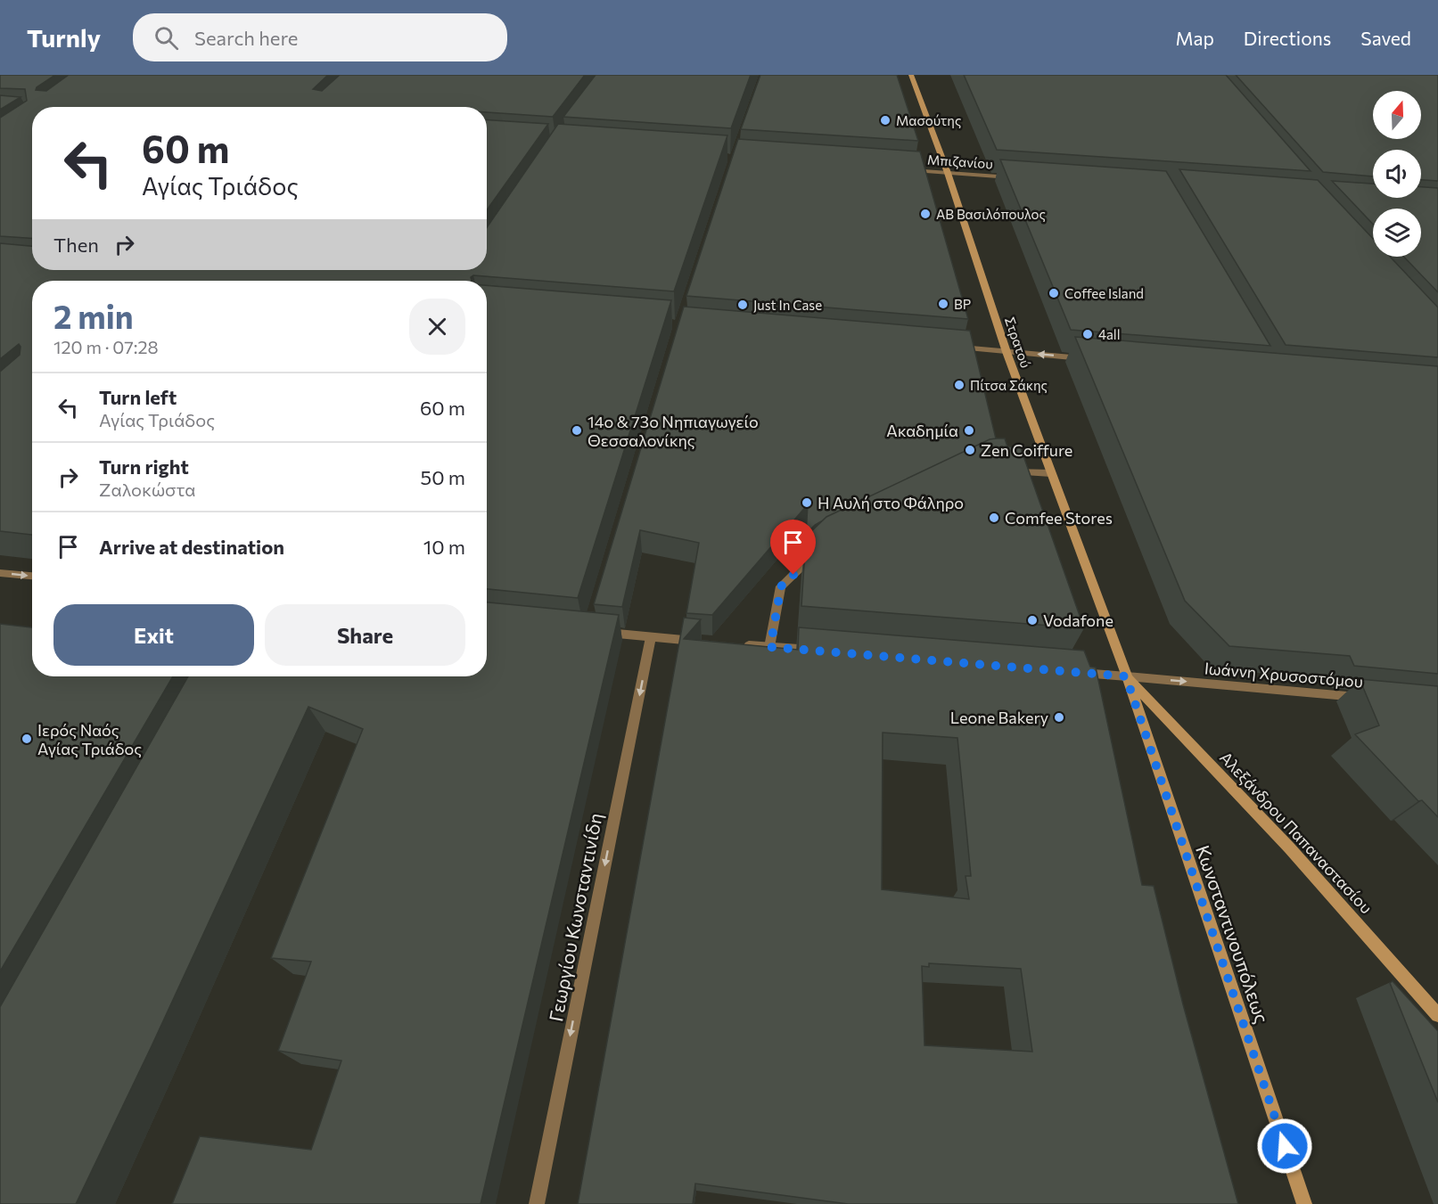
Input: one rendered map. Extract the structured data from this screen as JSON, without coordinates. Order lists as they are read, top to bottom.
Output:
{
  "streets": {
    "main road": ["Στρατού", "Αλεξάνδρου Παπαναστασίου", "Κωνσταντινουπόλεως"],
    "street": ["Μπιζανίου", "Ιωάννη Χρυσοστόμου", "Γεωργίου Κωνσταντινίδη"]
  },
  "crossings": [
    ["Μπιζανίου", "Στρατού"],
    ["Στρατού", "Ιωάννη Χρυσοστόμου"],
    ["Στρατού", "Αλεξάνδρου Παπαναστασίου"],
    ["Στρατού", "Κωνσταντινουπόλεως"],
    ["Ιωάννη Χρυσοστόμου", "Αλεξάνδρου Παπαναστασίου"],
    ["Ιωάννη Χρυσοστόμου", "Κωνσταντινουπόλεως"],
    ["Αλεξάνδρου Παπαναστασίου", "Κωνσταντινουπόλεως"]
  ],
  "one_way": ["Ιωάννη Χρυσοστόμου", "Γεωργίου Κωνσταντινίδη"],
  "places": [
    "Μασούτης",
    "ΑΒ Βασιλόπουλος",
    "Coffee Island",
    "BP",
    "Just In Case",
    "4all",
    "Πίτσα Σάκης",
    "14ο & 73ο Νηπιαγωγείο Θεσσαλονίκης",
    "Ακαδημία",
    "Zen Coiffure",
    "Η Αυλή στο Φάληρο",
    "Comfee Stores",
    "Vodafone",
    "Leone Bakery",
    "Ιερός Ναός Αγίας Τριάδος"
  ],
  "north": "top",
  "page": {
    "header": "Turnly",
    "search": "Search here",
    "nav": ["Map", "Directions", "Saved"],
    "turn": ["60 m", "Αγίας Τριάδος"],
    "then": "Then",
    "heading": ["2 min", "120 m · 07:28"],
    "list": [
      {
        "name": "Turn left",
        "note": "Αγίας Τριάδος",
        "value": "60 m"
      },
      {
        "name": "Turn right",
        "note": "Ζαλοκώστα",
        "value": "50 m"
      },
      {
        "name": "Arrive at destination",
        "value": "10 m"
      }
    ],
    "buttons": ["Exit", "Share"]
  }
}
